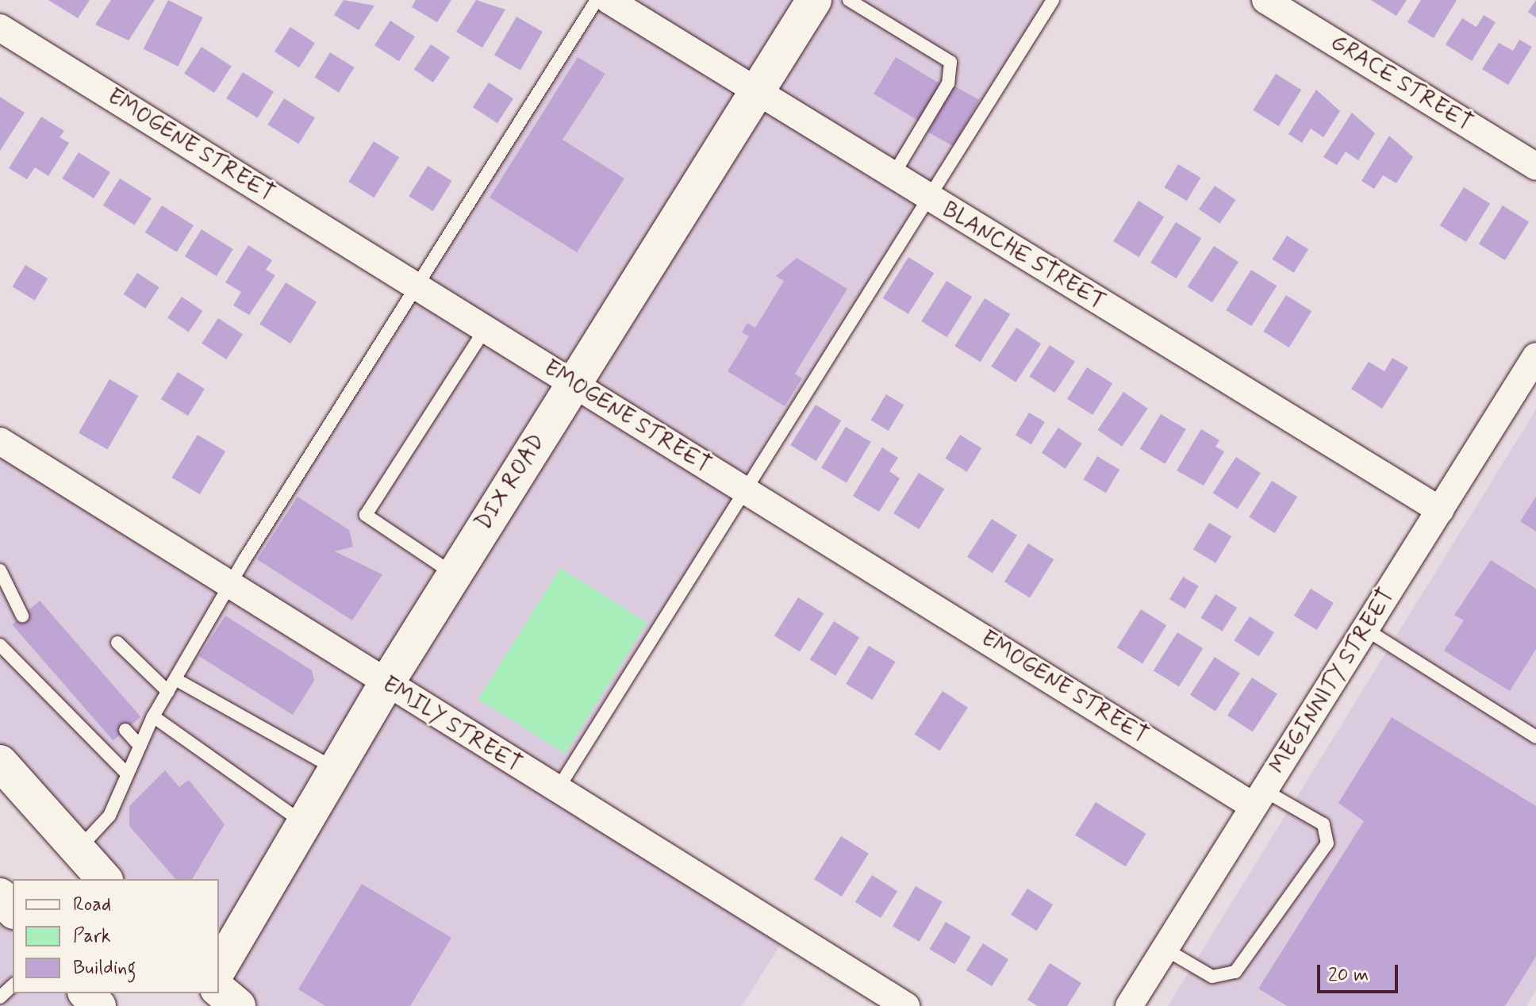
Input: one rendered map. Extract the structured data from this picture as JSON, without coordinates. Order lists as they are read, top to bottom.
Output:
{
  "streets": {
    "main road": ["DIX ROAD"],
    "street": [
      "GRACE STREET",
      "EMOGENE STREET",
      "BLANCHE STREET",
      "MEGINNITY STREET",
      "EMILY STREET"
    ]
  },
  "crossings": [
    ["EMOGENE STREET", "DIX ROAD"],
    ["EMOGENE STREET", "MEGINNITY STREET"],
    ["BLANCHE STREET", "DIX ROAD"],
    ["BLANCHE STREET", "MEGINNITY STREET"],
    ["DIX ROAD", "EMILY STREET"]
  ],
  "legend": ["Road", "Park", "Building"],
  "scale_bar": "20 m"
}
